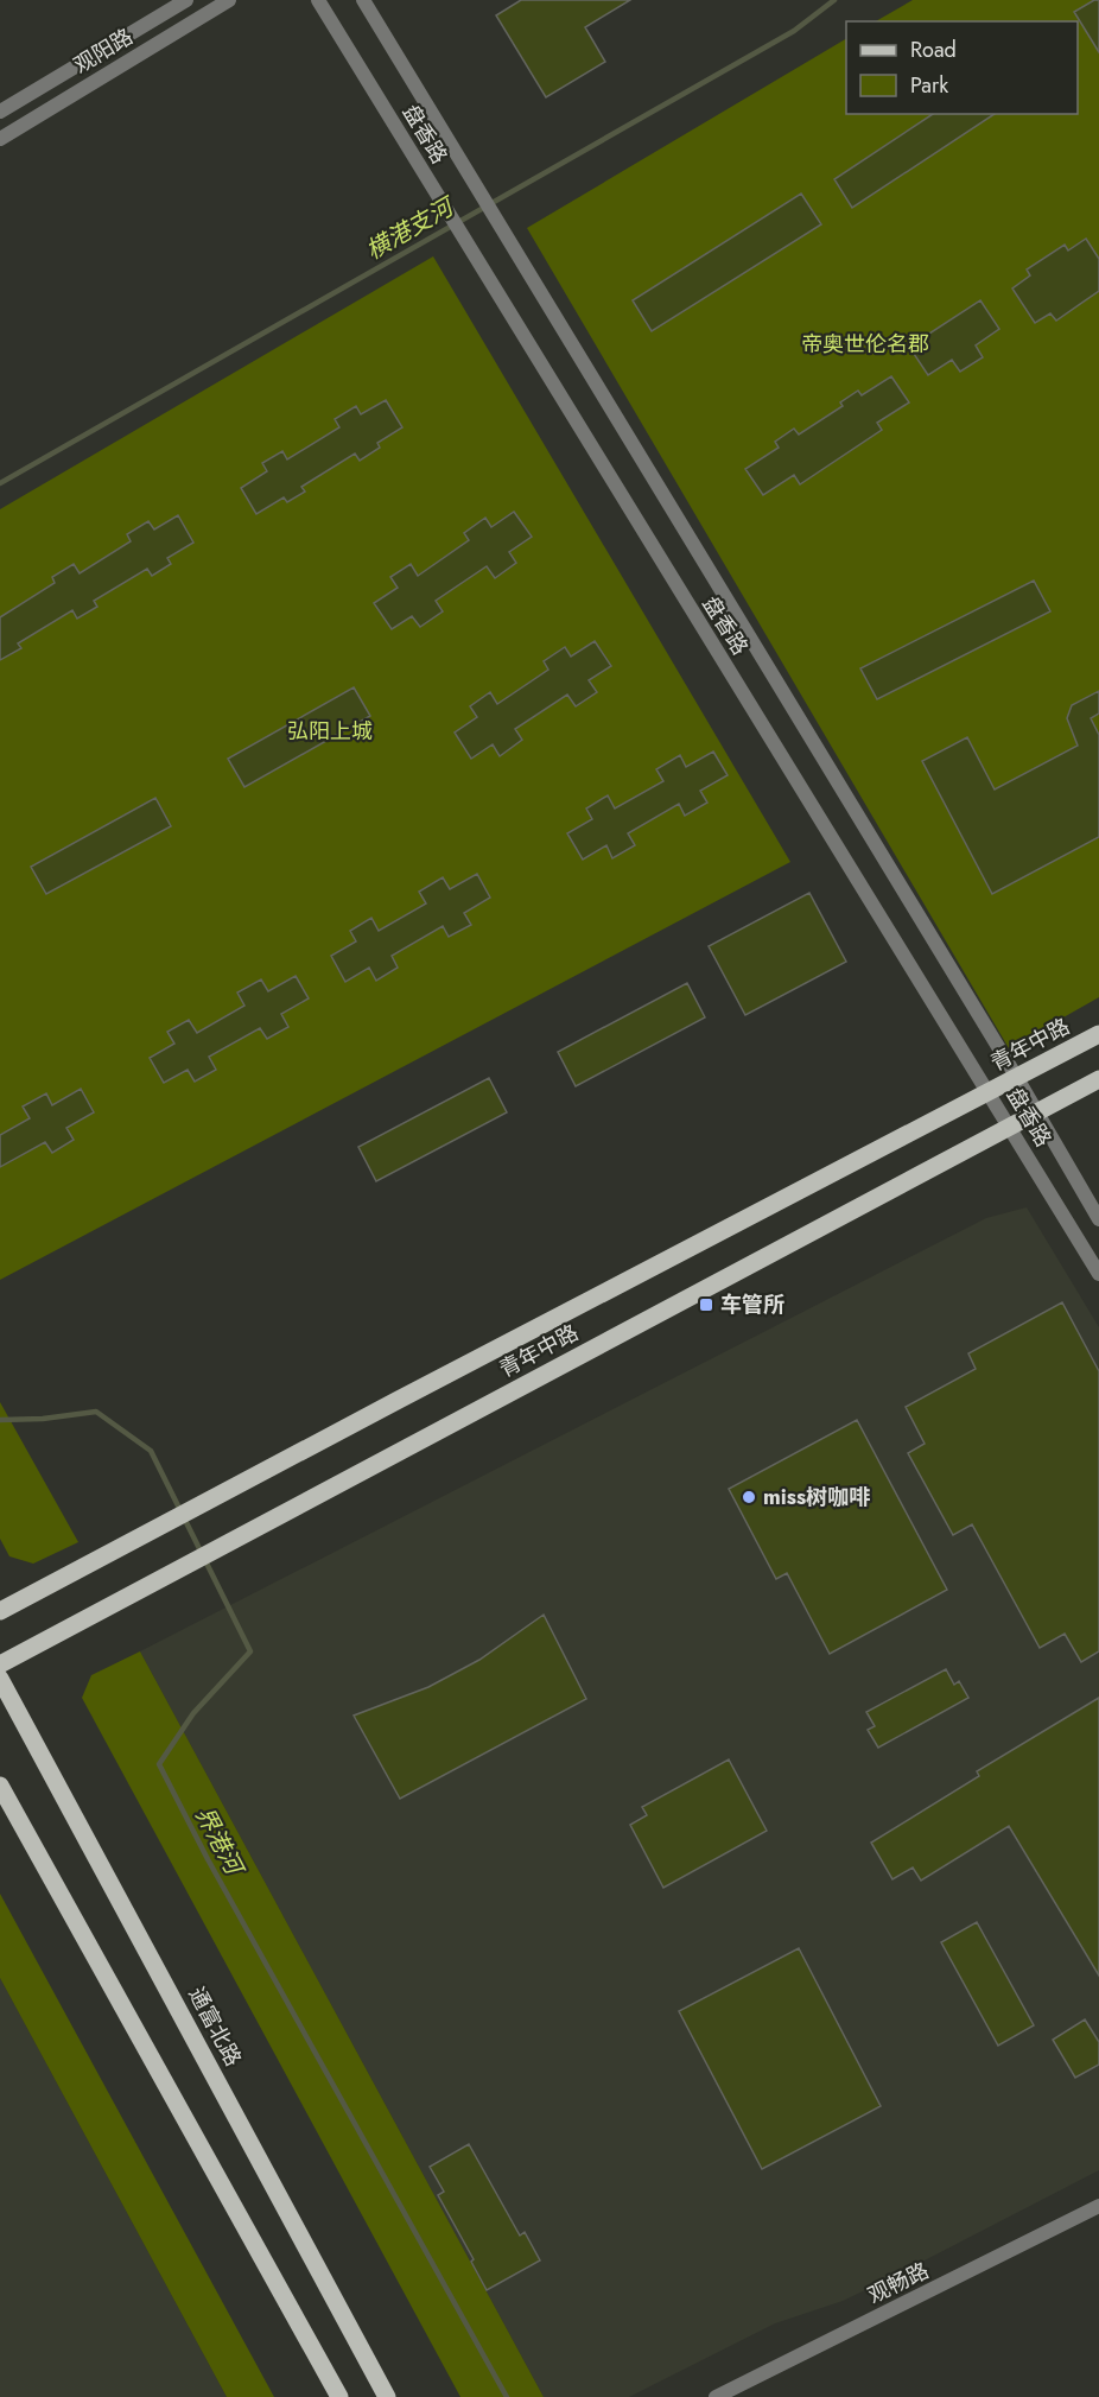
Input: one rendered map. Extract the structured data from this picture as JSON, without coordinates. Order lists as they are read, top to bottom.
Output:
{
  "streets": {
    "main road": ["青年中路", "通富北路"],
    "street": ["观阳路", "盘香路", "观畅路"]
  },
  "crossings": [
    ["盘香路", "青年中路"]
  ],
  "water": ["横港支河", "界港河"],
  "parks": ["帝奥世伦名郡", "弘阳上城"],
  "places": {
    "transit": ["车管所"],
    "other": ["miss树咖啡"]
  },
  "legend": ["Road", "Park"]
}
